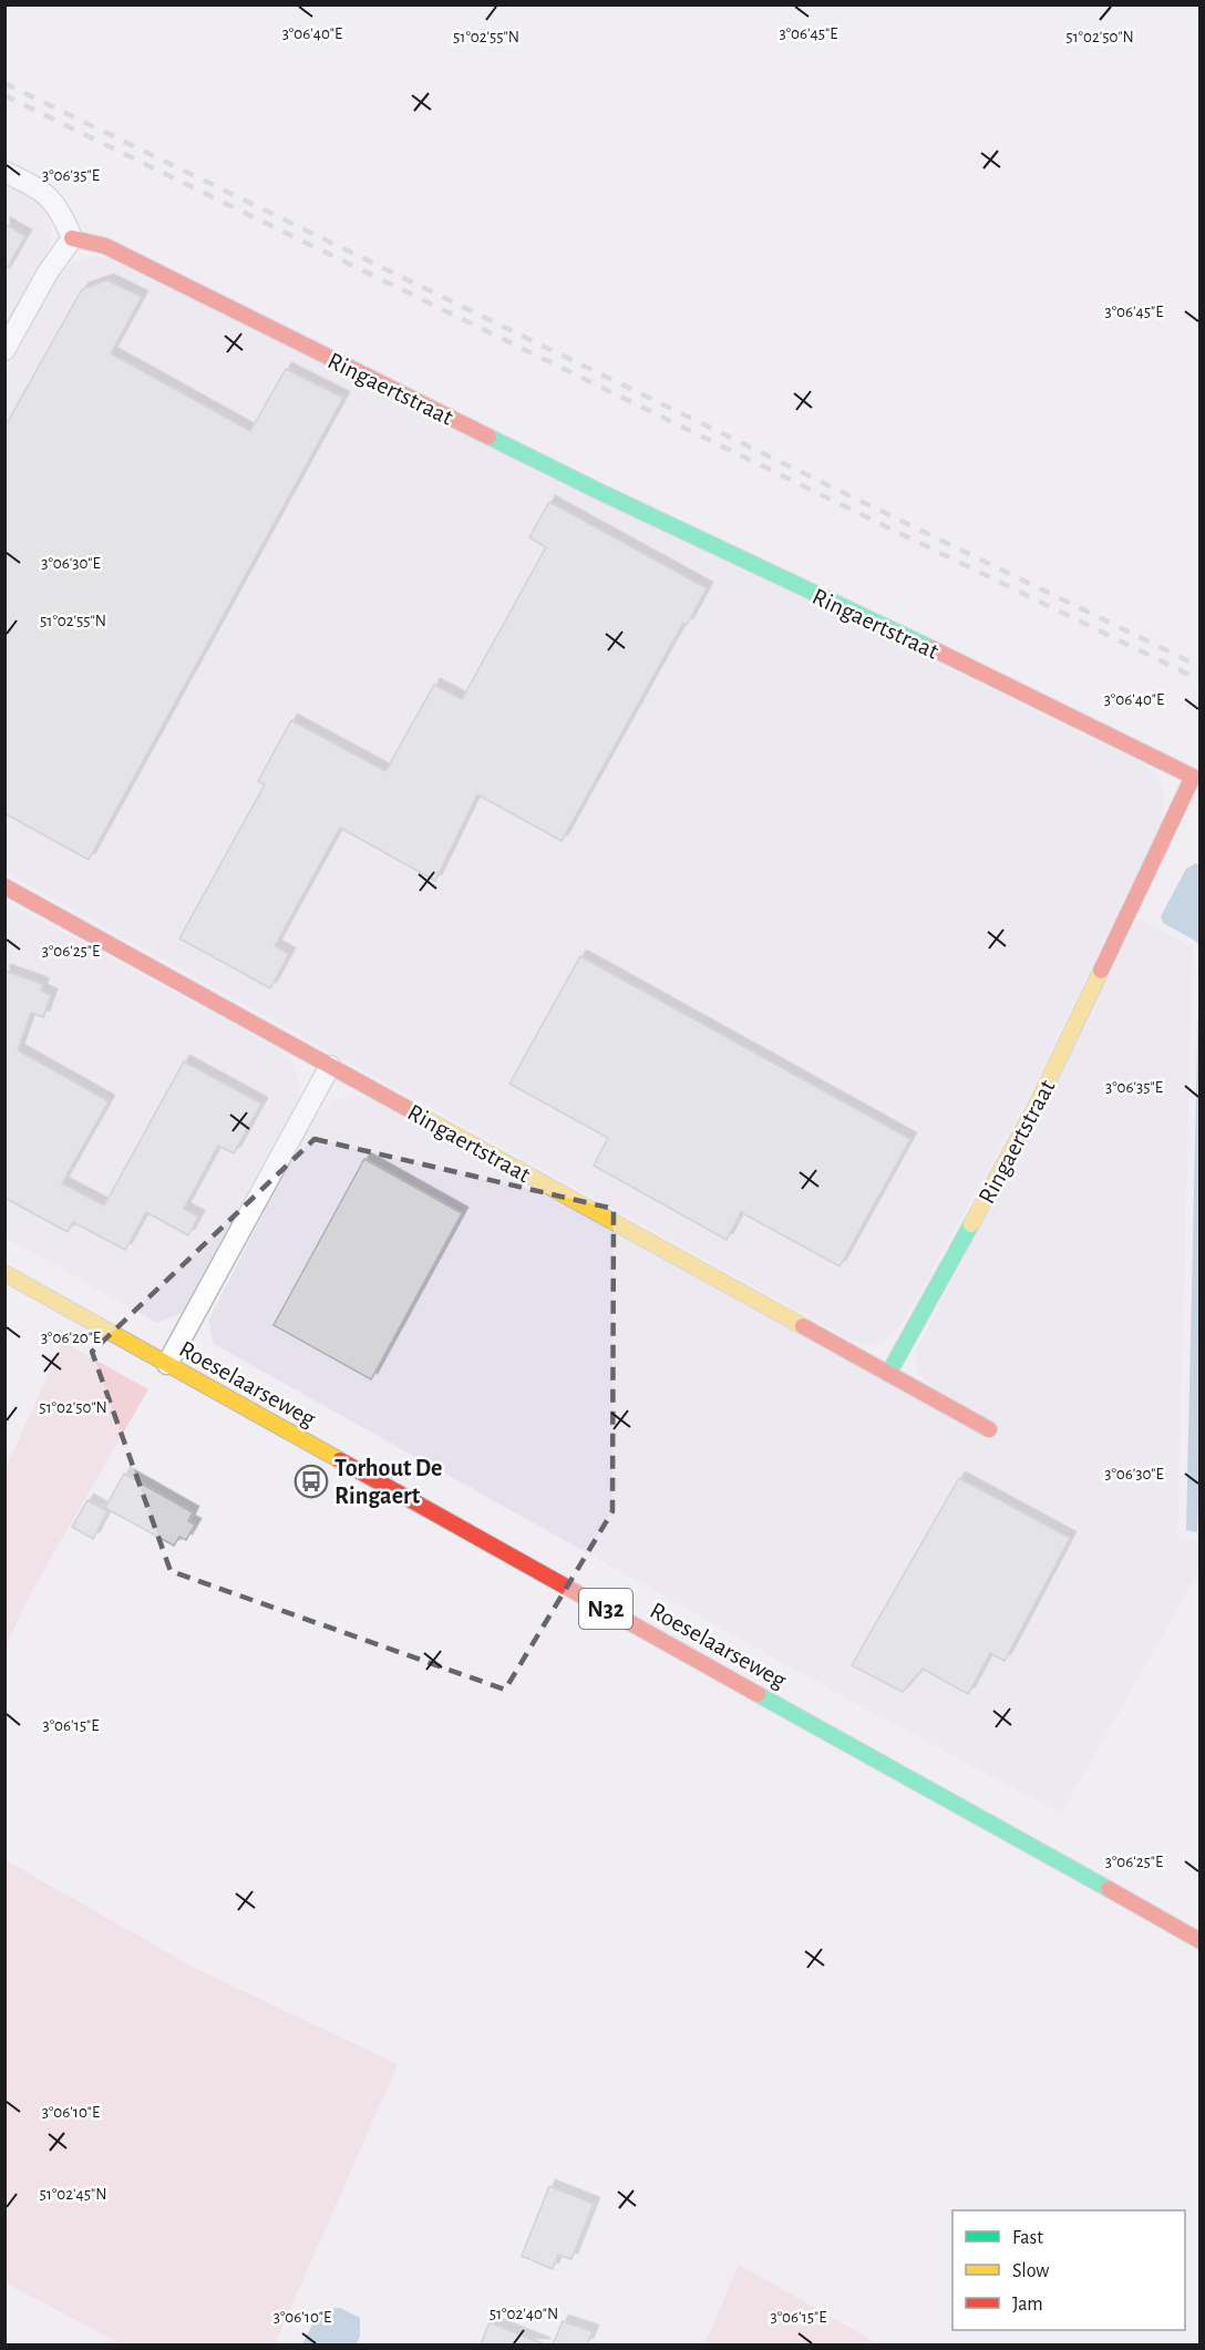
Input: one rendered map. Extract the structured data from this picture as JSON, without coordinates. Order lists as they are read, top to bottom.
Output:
{
  "streets": {
    "street": ["Ringaertstraat", "Roeselaarseweg", "N32"]
  },
  "places": {
    "bus stop": ["Torhout De Ringaert"]
  },
  "legend": ["Fast", "Slow", "Jam"],
  "coordinates": [
    "3°06'40\"E",
    "3°06'45\"E",
    "51°02'55\"N",
    "51°02'50\"N",
    "3°06'35\"E",
    "3°06'30\"E",
    "3°06'25\"E",
    "3°06'20\"E",
    "3°06'15\"E",
    "3°06'10\"E",
    "51°02'45\"N",
    "51°02'40\"N"
  ]
}
